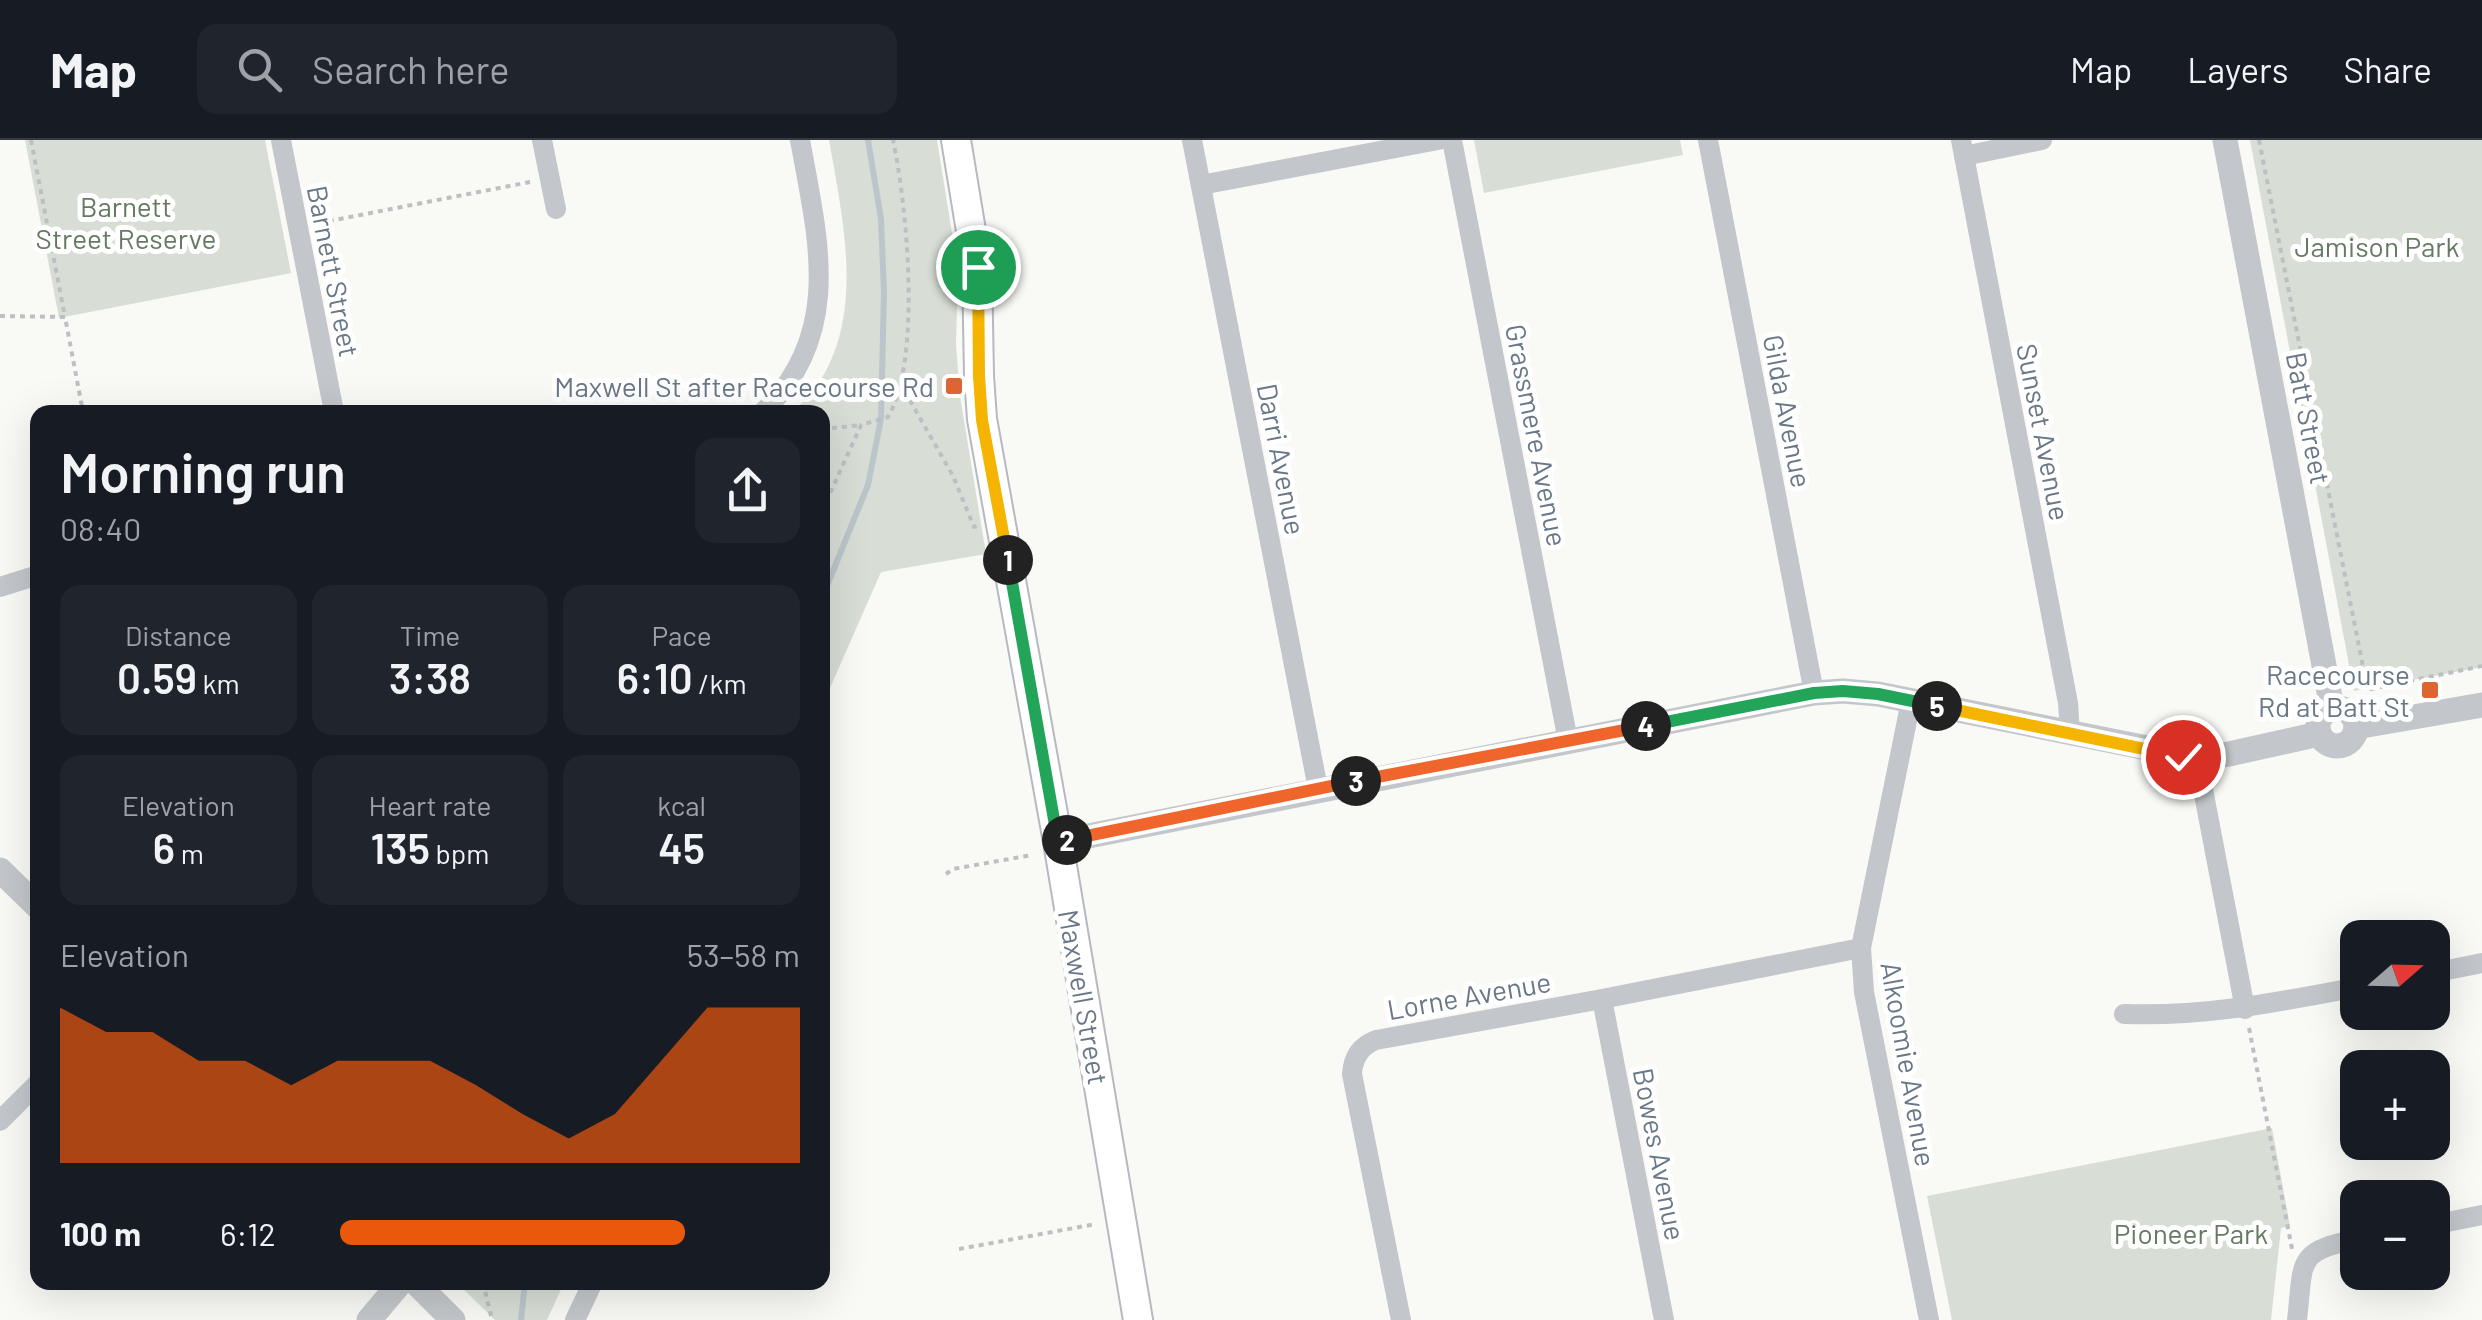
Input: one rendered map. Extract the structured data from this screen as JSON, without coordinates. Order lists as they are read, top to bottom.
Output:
{
  "streets": {
    "main road": ["Maxwell Street"],
    "street": [
      "Barnett Street",
      "Gilda Avenue",
      "Batt Street",
      "Sunset Avenue",
      "Grassmere Avenue",
      "Darri Avenue",
      "Lorne Avenue",
      "Alkoomie Avenue",
      "Bowes Avenue"
    ]
  },
  "crossings": [
    ["Lorne Avenue", "Alkoomie Avenue"],
    ["Lorne Avenue", "Bowes Avenue"]
  ],
  "parks": ["Barnett Street Reserve", "Jamison Park", "Pioneer Park"],
  "places": {
    "transit": ["Maxwell St after Racecourse Rd", "Racecourse Rd at Batt St"]
  },
  "north": "right",
  "page": {
    "header": "Map",
    "search": "Search here",
    "nav": ["Map", "Layers", "Share"],
    "heading": ["Morning run", "08:40"],
    "pins": [
      "1",
      "5",
      "4",
      "3",
      "2"
    ],
    "stats": [
      ["Distance", "0.59 km"],
      ["Time", "3:38"],
      ["Pace", "6:10 /km"],
      ["Elevation", "6 m"],
      ["Heart rate", "135 bpm"],
      ["kcal", "45"]
    ],
    "chart": ["Elevation", "53–58 m"],
    "map_buttons": ["+", "−"],
    "list": [
      {
        "name": "100 m",
        "note": "6:12"
      }
    ]
  }
}
